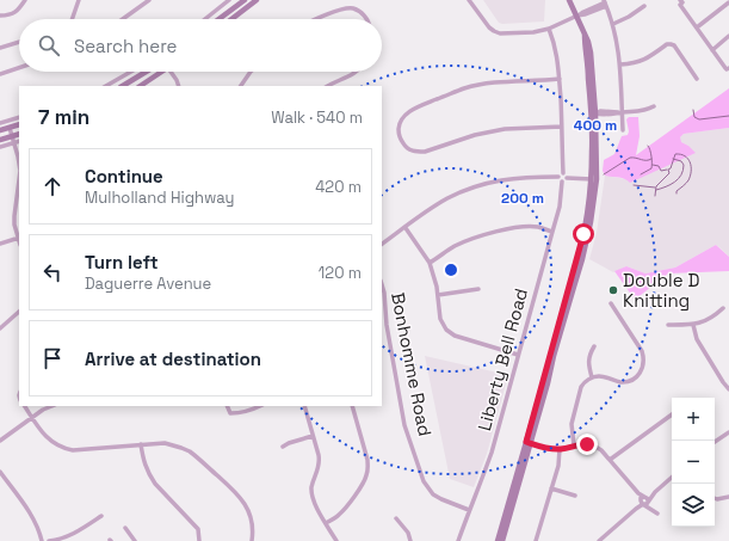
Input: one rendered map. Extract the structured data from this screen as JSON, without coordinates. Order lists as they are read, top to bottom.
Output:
{
  "streets": {
    "street": ["Liberty Bell Road", "Bonhomme Road"]
  },
  "crossings": [
    ["Liberty Bell Road", "Bonhomme Road"]
  ],
  "places": ["Double D Knitting"],
  "page": {
    "search": "Search here",
    "heading": ["7 min", "Walk · 540 m"],
    "list": [
      ["Continue", "Mulholland Highway", "420 m"],
      ["Turn left", "Daguerre Avenue", "120 m"],
      "Arrive at destination"
    ],
    "map_buttons": ["+", "−"]
  },
  "rings": ["400 m", "200 m"]
}
